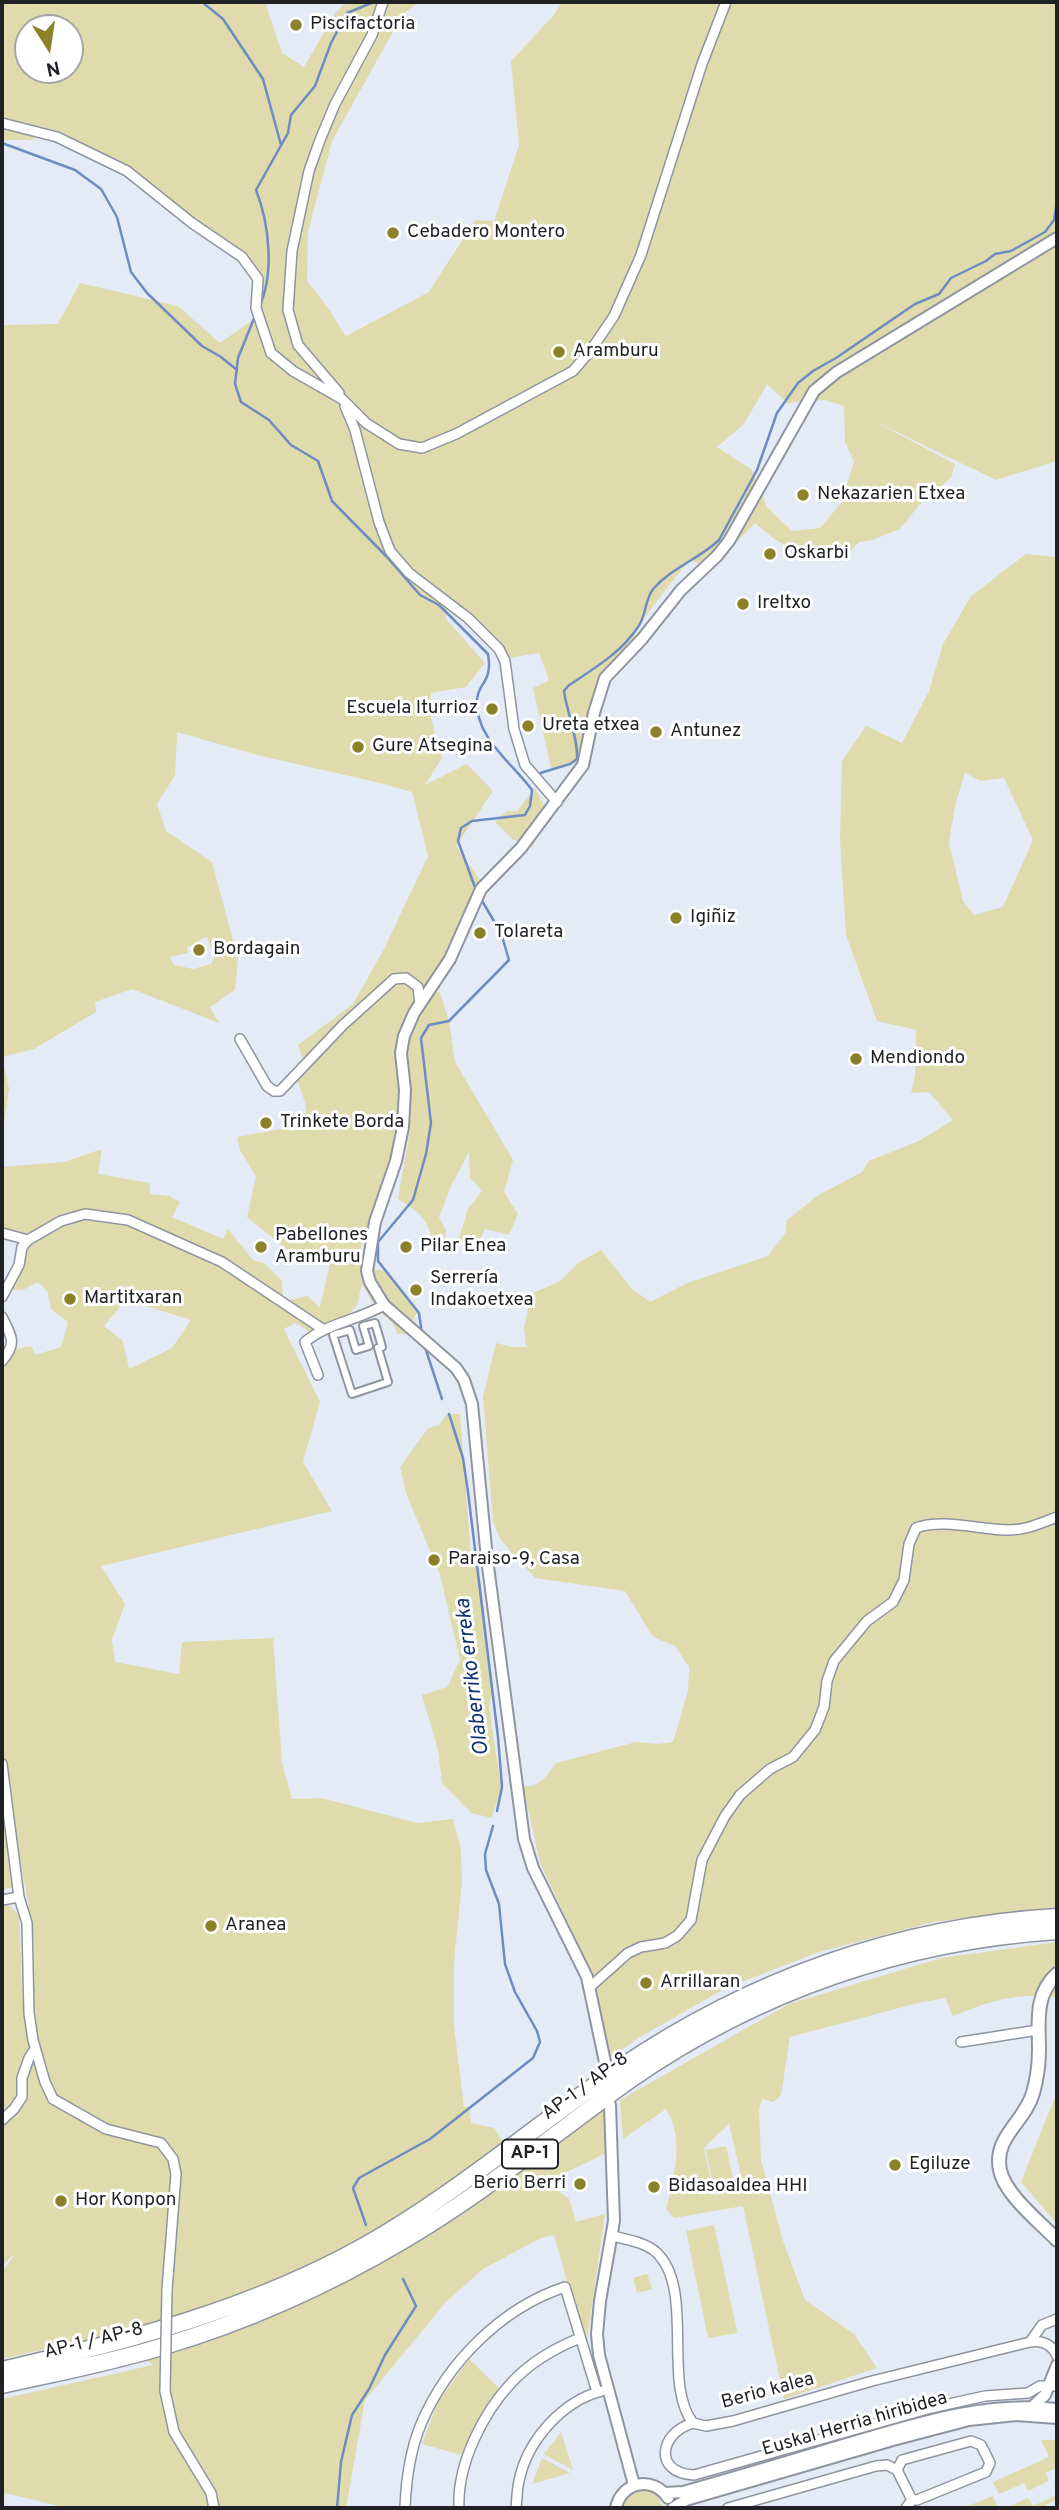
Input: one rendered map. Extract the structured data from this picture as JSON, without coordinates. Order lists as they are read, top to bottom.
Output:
{
  "streets": {
    "highway": ["AP-1 / AP-8", "AP-1"],
    "street": ["Berio kalea", "Euskal Herria hiribidea"]
  },
  "water": ["Olaberriko erreka"],
  "places": [
    "Piscifactoria",
    "Cebadero Montero",
    "Aramburu",
    "Nekazarien Etxea",
    "Oskarbi",
    "Ireltxo",
    "Escuela Iturrioz",
    "Ureta etxea",
    "Antunez",
    "Gure Atsegina",
    "Igiñiz",
    "Tolareta",
    "Bordagain",
    "Mendiondo",
    "Trinkete Borda",
    "Pabellones Aramburu",
    "Pilar Enea",
    "Serrería Indakoetxea",
    "Martitxaran",
    "Paraiso-9, Casa",
    "Aranea",
    "Arrillaran",
    "Egiluze",
    "Berio Berri",
    "Bidasoaldea HHI",
    "Hor Konpon"
  ],
  "north": "bottom"
}
